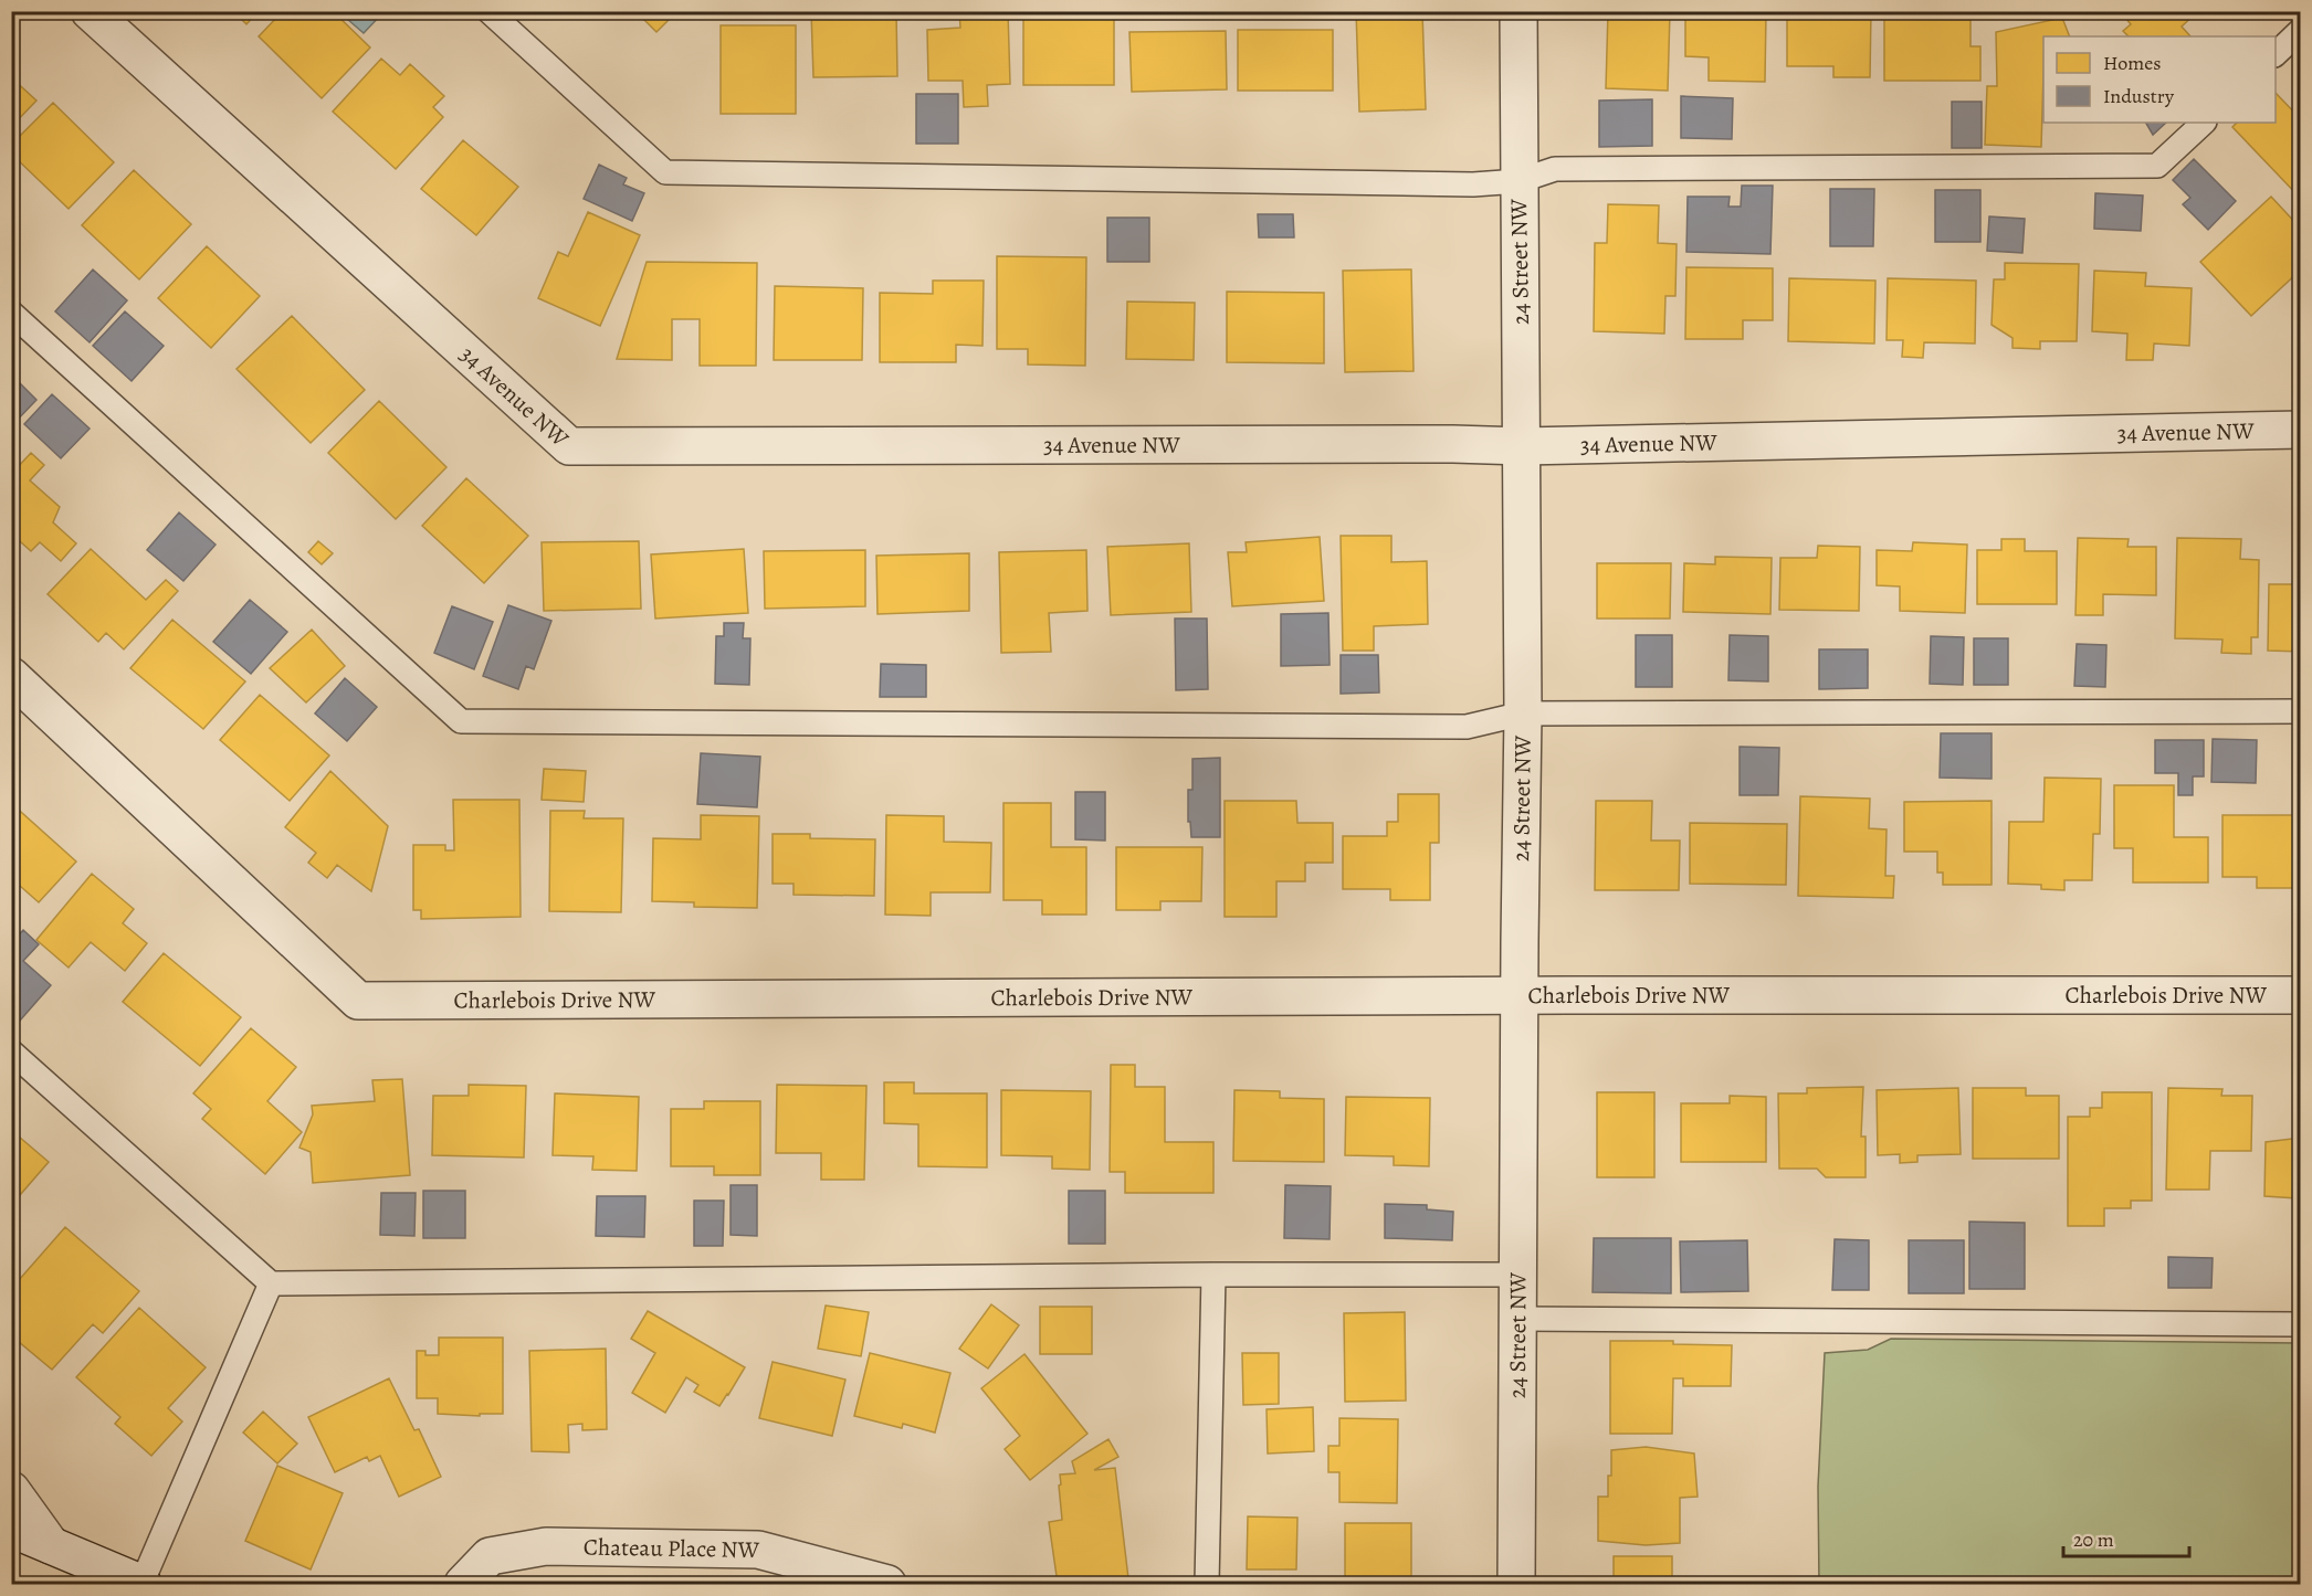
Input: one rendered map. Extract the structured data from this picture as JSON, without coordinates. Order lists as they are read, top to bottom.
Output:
{
  "streets": {
    "street": [
      "24 Street NW",
      "34 Avenue NW",
      "Charlebois Drive NW",
      "Chateau Place NW"
    ]
  },
  "crossings": [
    ["24 Street NW", "34 Avenue NW"],
    ["24 Street NW", "Charlebois Drive NW"]
  ],
  "legend": ["Homes", "Industry"],
  "scale_bar": "20 m"
}
